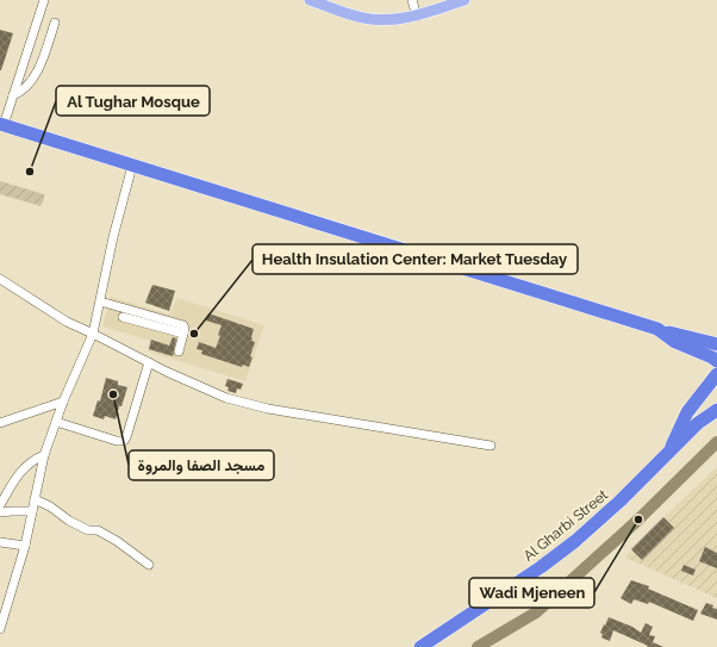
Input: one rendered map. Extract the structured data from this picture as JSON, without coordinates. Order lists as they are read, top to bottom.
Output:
{
  "streets": {
    "highway": ["Al Gharbi Street"]
  },
  "places": [
    "Al Tughar Mosque",
    "Health Insulation Center: Market Tuesday",
    "مسجد الصفا والمروة",
    "Wadi Mjeneen"
  ]
}
